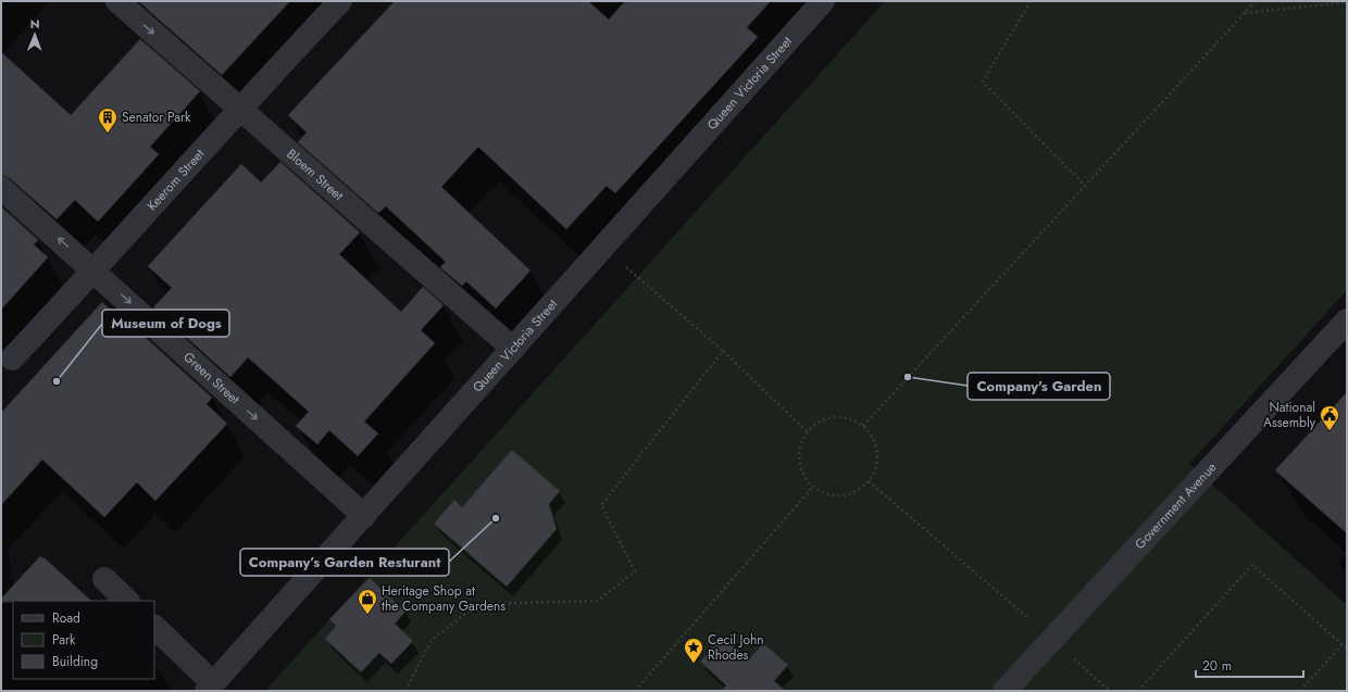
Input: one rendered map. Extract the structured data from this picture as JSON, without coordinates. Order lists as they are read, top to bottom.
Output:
{
  "streets": {
    "street": [
      "Queen Victoria Street",
      "Bloem Street",
      "Keerom Street",
      "Green Street",
      "Government Avenue"
    ]
  },
  "crossings": [
    ["Queen Victoria Street", "Bloem Street"],
    ["Queen Victoria Street", "Green Street"],
    ["Bloem Street", "Keerom Street"],
    ["Keerom Street", "Green Street"]
  ],
  "places": {
    "building": ["Senator Park"],
    "other": ["Company's Garden", "Museum of Dogs", "Company’s Garden Resturant"],
    "public building": ["National Assembly"],
    "shop": ["Heritage Shop at the Company Gardens"],
    "place": ["Cecil John Rhodes"]
  },
  "legend": ["Road", "Park", "Building"],
  "scale_bar": "20 m",
  "north": "top"
}
